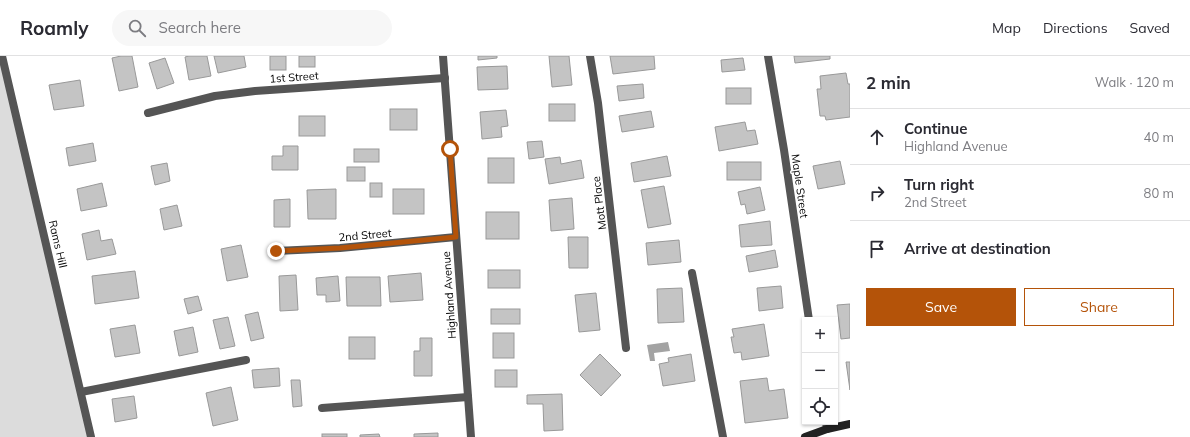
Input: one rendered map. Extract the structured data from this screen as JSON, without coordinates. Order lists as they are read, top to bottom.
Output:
{
  "streets": {
    "street": [
      "1st Street",
      "Maple Street",
      "Mott Place",
      "2nd Street",
      "Rams Hill",
      "Highland Avenue"
    ]
  },
  "crossings": [
    ["1st Street", "Highland Avenue"],
    ["2nd Street", "Highland Avenue"]
  ],
  "page": {
    "header": "Roamly",
    "search": "Search here",
    "nav": ["Map", "Directions", "Saved"],
    "heading": ["2 min", "Walk · 120 m"],
    "list": [
      ["Continue", "Highland Avenue", "40 m"],
      ["Turn right", "2nd Street", "80 m"],
      "Arrive at destination"
    ],
    "buttons": ["Save", "Share"],
    "map_buttons": ["+", "−"]
  }
}
